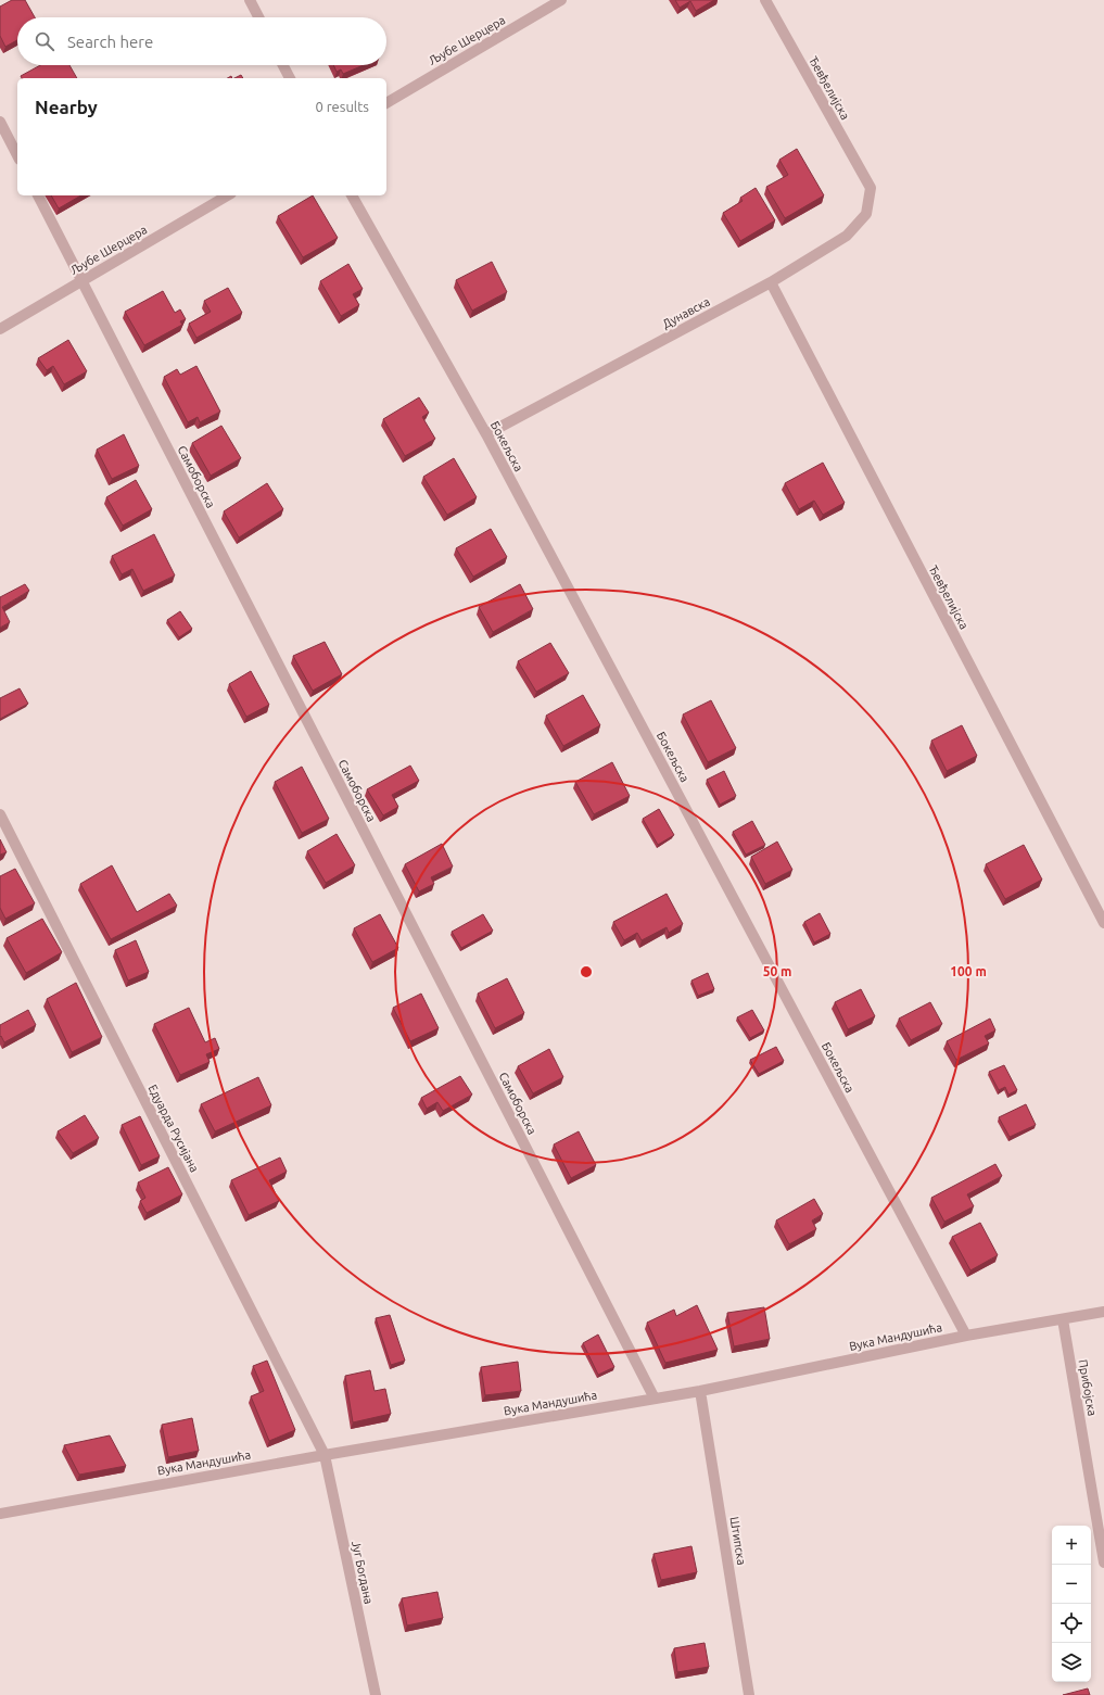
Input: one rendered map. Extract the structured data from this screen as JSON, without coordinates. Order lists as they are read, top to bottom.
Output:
{
  "streets": {
    "street": [
      "Љубе Шерцера",
      "Ђевђелијска",
      "Дунавска",
      "Бокељска",
      "Самоборска",
      "Едуарда Русијана",
      "Вука Мандушића",
      "Прибојска",
      "Штипска",
      "Југ Богдана"
    ]
  },
  "crossings": [
    ["Љубе Шерцера", "Самоборска"],
    ["Ђевђелијска", "Дунавска"],
    ["Дунавска", "Бокељска"],
    ["Бокељска", "Вука Мандушића"],
    ["Самоборска", "Вука Мандушића"],
    ["Едуарда Русијана", "Вука Мандушића"],
    ["Едуарда Русијана", "Југ Богдана"],
    ["Вука Мандушића", "Прибојска"],
    ["Вука Мандушића", "Штипска"],
    ["Вука Мандушића", "Југ Богдана"]
  ],
  "page": {
    "search": "Search here",
    "heading": ["Nearby", "0 results"],
    "map_buttons": ["+", "−"]
  },
  "rings": ["50 m", "100 m"]
}
